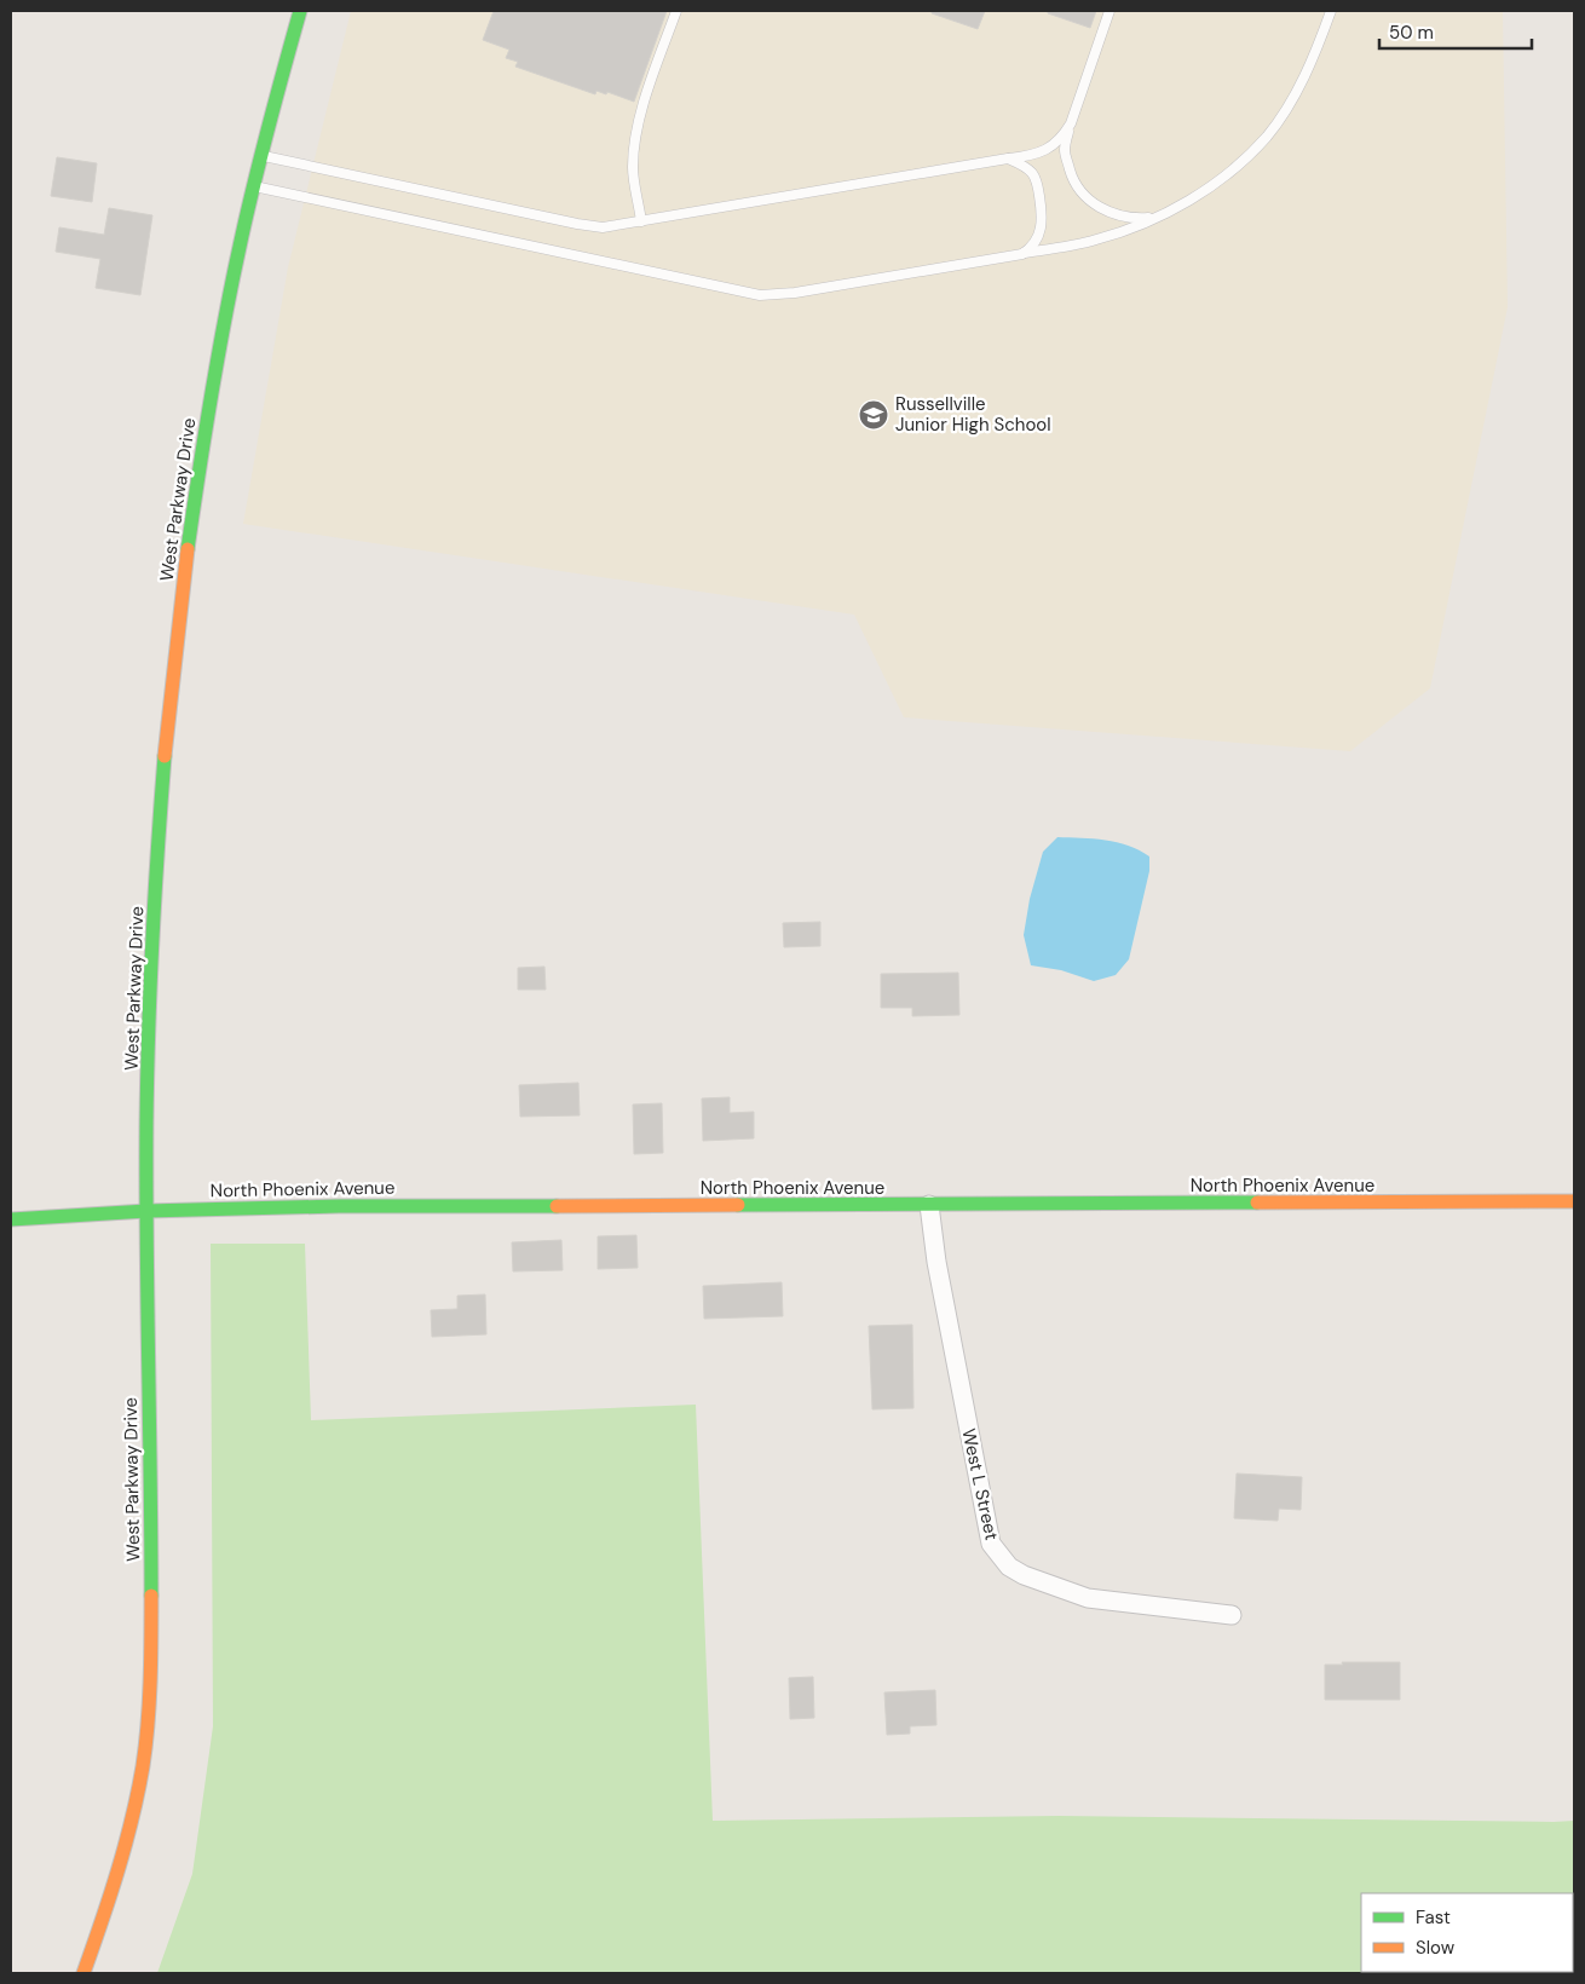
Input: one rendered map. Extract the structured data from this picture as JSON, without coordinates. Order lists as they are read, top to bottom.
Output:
{
  "streets": {
    "main road": ["West Parkway Drive", "North Phoenix Avenue"],
    "street": ["West L Street"]
  },
  "crossings": [
    ["West Parkway Drive", "North Phoenix Avenue"],
    ["North Phoenix Avenue", "West L Street"]
  ],
  "places": {
    "school or university": ["Russellville Junior High School"]
  },
  "legend": ["Fast", "Slow"],
  "scale_bar": "50 m"
}
